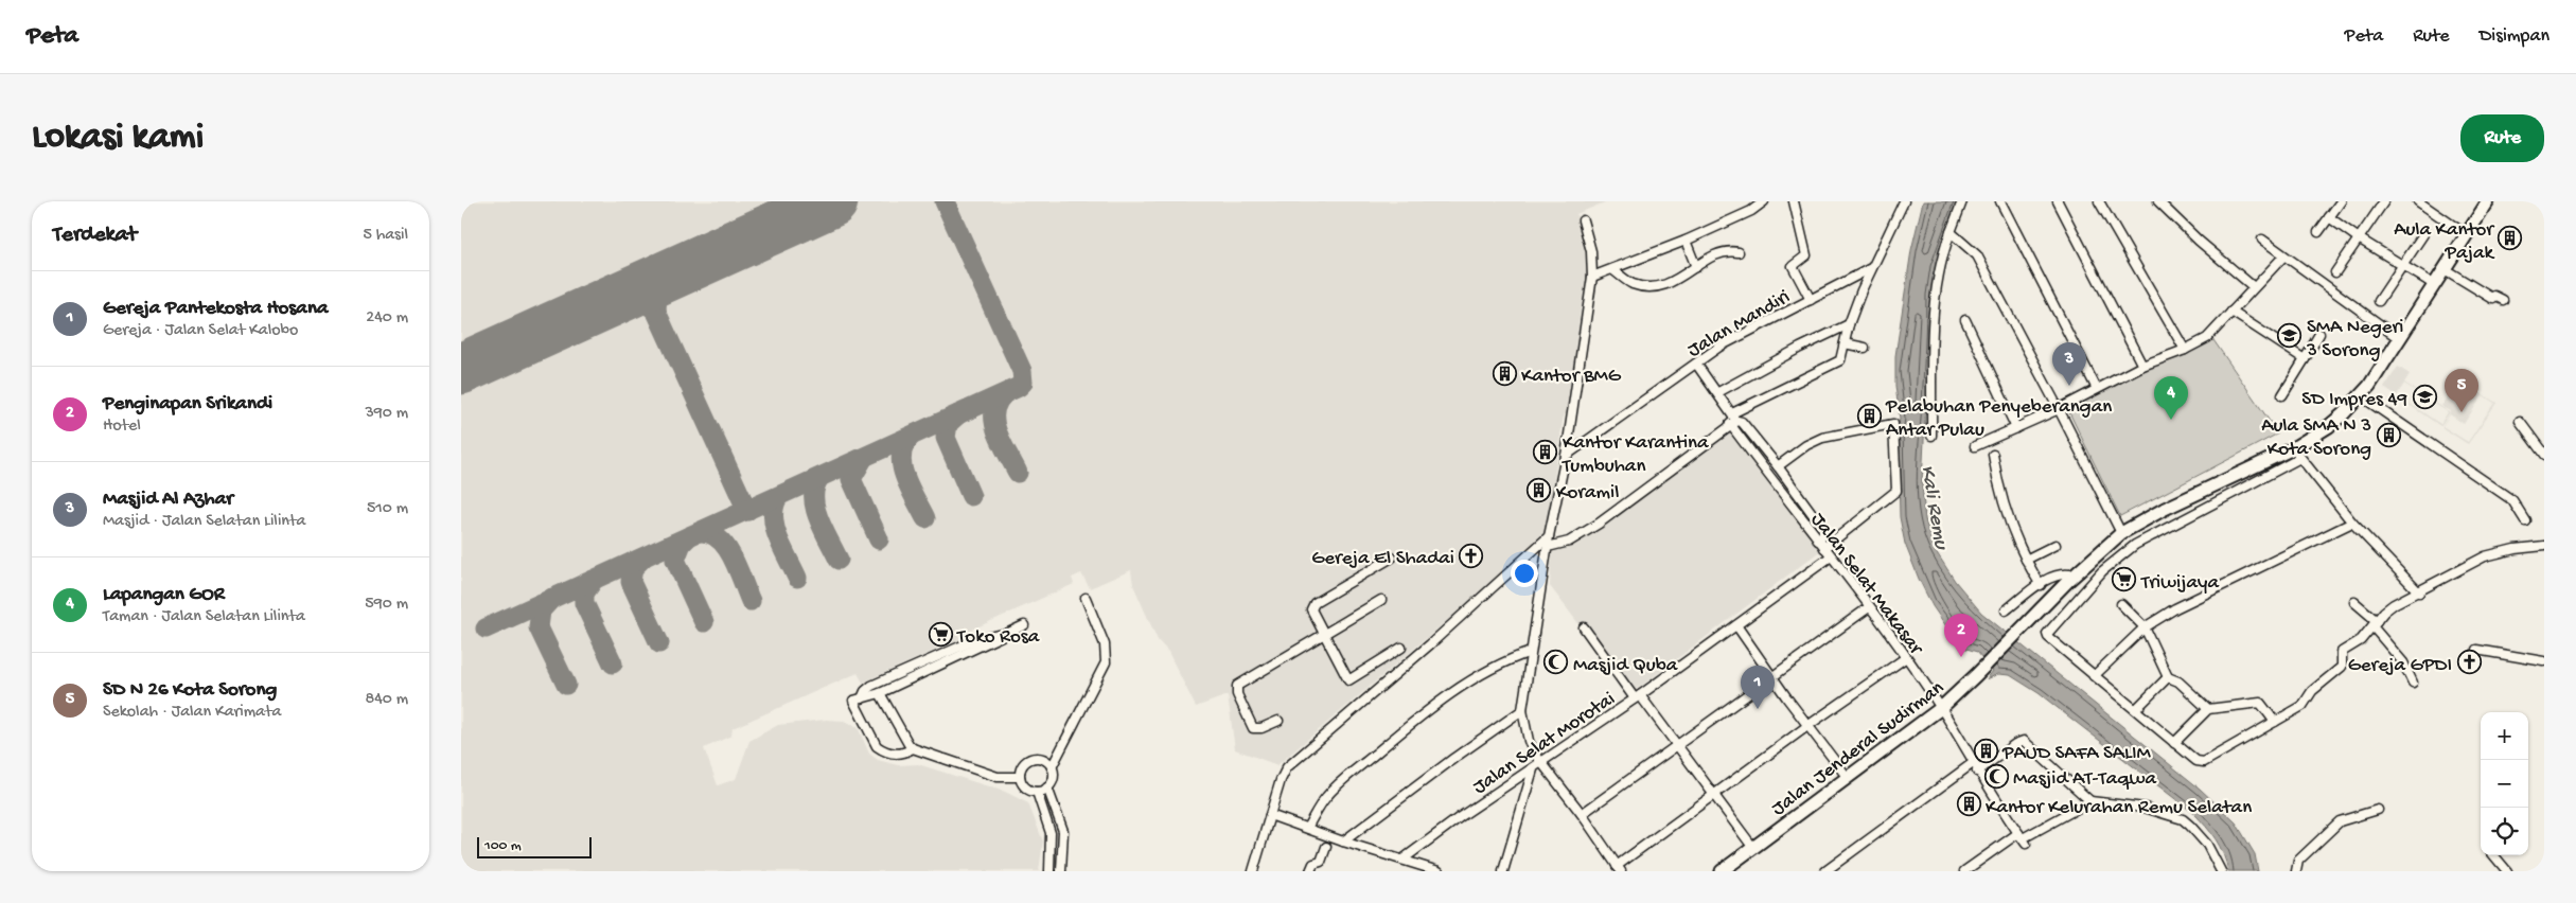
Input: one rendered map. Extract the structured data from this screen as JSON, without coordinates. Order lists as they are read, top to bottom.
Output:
{
  "streets": {
    "main road": ["Jalan Jenderal Sudirman"],
    "street": ["Jalan Mandiri", "Jalan Selat Makasar", "Jalan Selat Morotai"]
  },
  "crossings": [
    ["Jalan Selat Makasar", "Jalan Selat Morotai"],
    ["Jalan Selat Makasar", "Jalan Jenderal Sudirman"]
  ],
  "water": ["Kali Remu"],
  "places": {
    "building": [
      "Aula Kantor Pajak",
      "Kantor BMG",
      "Pelabuhan Penyeberangan Antar Pulau",
      "Aula SMA N 3 Kota Sorong",
      "Kantor Karantina Tumbuhan",
      "Koramil",
      "PAUD SAFA SALIM",
      "Kantor Kelurahan Remu Selatan"
    ],
    "school or university": ["SMA Negeri 3 Sorong", "SD Impres 49"],
    "church": ["Gereja El Shadai", "Gereja GPDI"],
    "supermarket": ["Triwijaya", "Toko Rosa"],
    "mosque": ["Masjid Quba", "Masjid AT-Taqwa"]
  },
  "scale_bar": "100 m",
  "page": {
    "header": "Peta",
    "nav": ["Peta", "Rute", "Disimpan"],
    "buttons": "Rute",
    "title": "Lokasi kami",
    "heading": ["Terdekat", "5 hasil"],
    "list": [
      {
        "mark": "1",
        "name": "Gereja Pantekosta Hosana",
        "note": "Gereja · Jalan Selat Kalobo",
        "value": "240 m"
      },
      {
        "mark": "2",
        "name": "Penginapan Srikandi",
        "note": "Hotel",
        "value": "390 m"
      },
      {
        "mark": "3",
        "name": "Masjid Al Azhar",
        "note": "Masjid · Jalan Selatan Lilinta",
        "value": "510 m"
      },
      {
        "mark": "4",
        "name": "Lapangan GOR",
        "note": "Taman · Jalan Selatan Lilinta",
        "value": "590 m"
      },
      {
        "mark": "5",
        "name": "SD N 26 Kota Sorong",
        "note": "Sekolah · Jalan Karimata",
        "value": "840 m"
      }
    ],
    "pins": [
      "3",
      "5",
      "4",
      "2",
      "1"
    ],
    "map_buttons": ["+", "−"],
    "scale": "100 m"
  }
}
